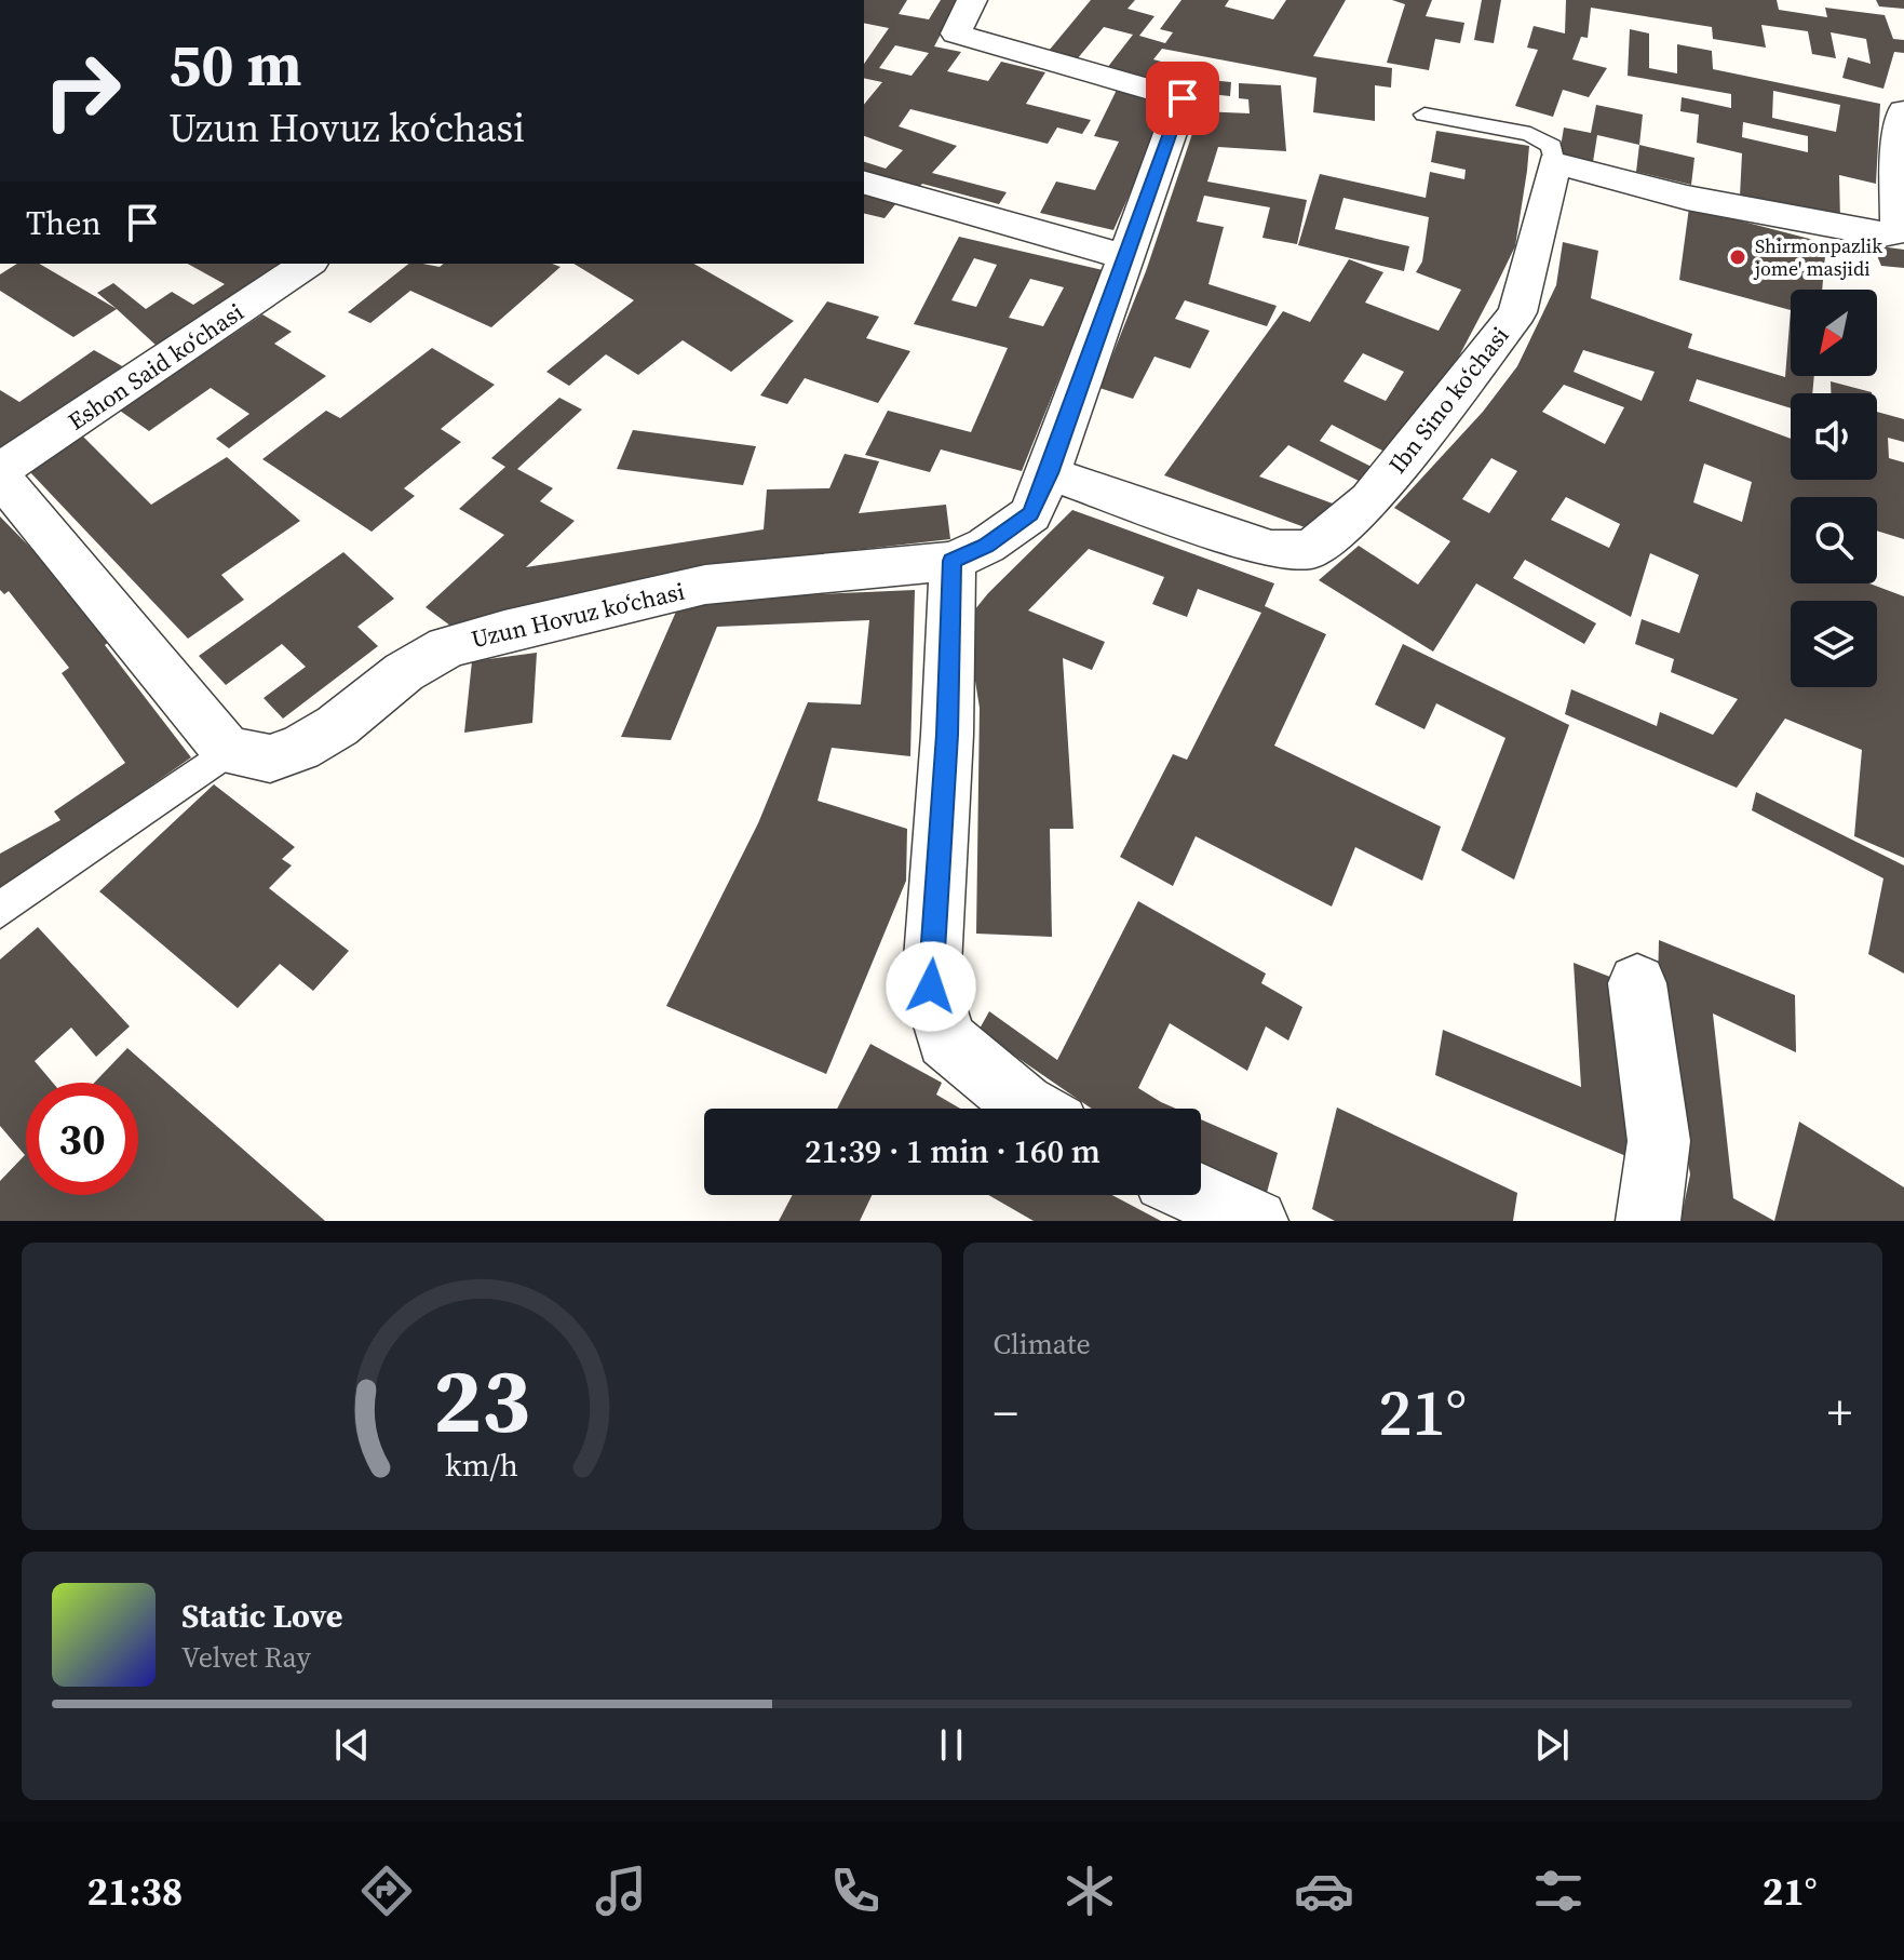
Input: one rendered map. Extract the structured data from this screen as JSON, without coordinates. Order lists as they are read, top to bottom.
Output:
{
  "streets": {
    "street": ["Eshon Said koʻchasi", "Ibn Sino koʻchasi", "Uzun Hovuz koʻchasi"]
  },
  "crossings": [
    ["Ibn Sino koʻchasi", "Uzun Hovuz koʻchasi"]
  ],
  "places": ["Shirmonpazlik jome' masjidi"],
  "north": "bottom left",
  "page": {
    "turn": ["50 m", "Uzun Hovuz koʻchasi"],
    "then": "Then",
    "limit": "30",
    "trip": "21:39 · 1 min · 160 m",
    "tile": "Climate",
    "heat": ["−", "21°", "+"],
    "song": ["Static Love", "Velvet Ray"],
    "tabs": ["21:38", "21°"],
    "gauge": ["23", "km/h"]
  }
}
